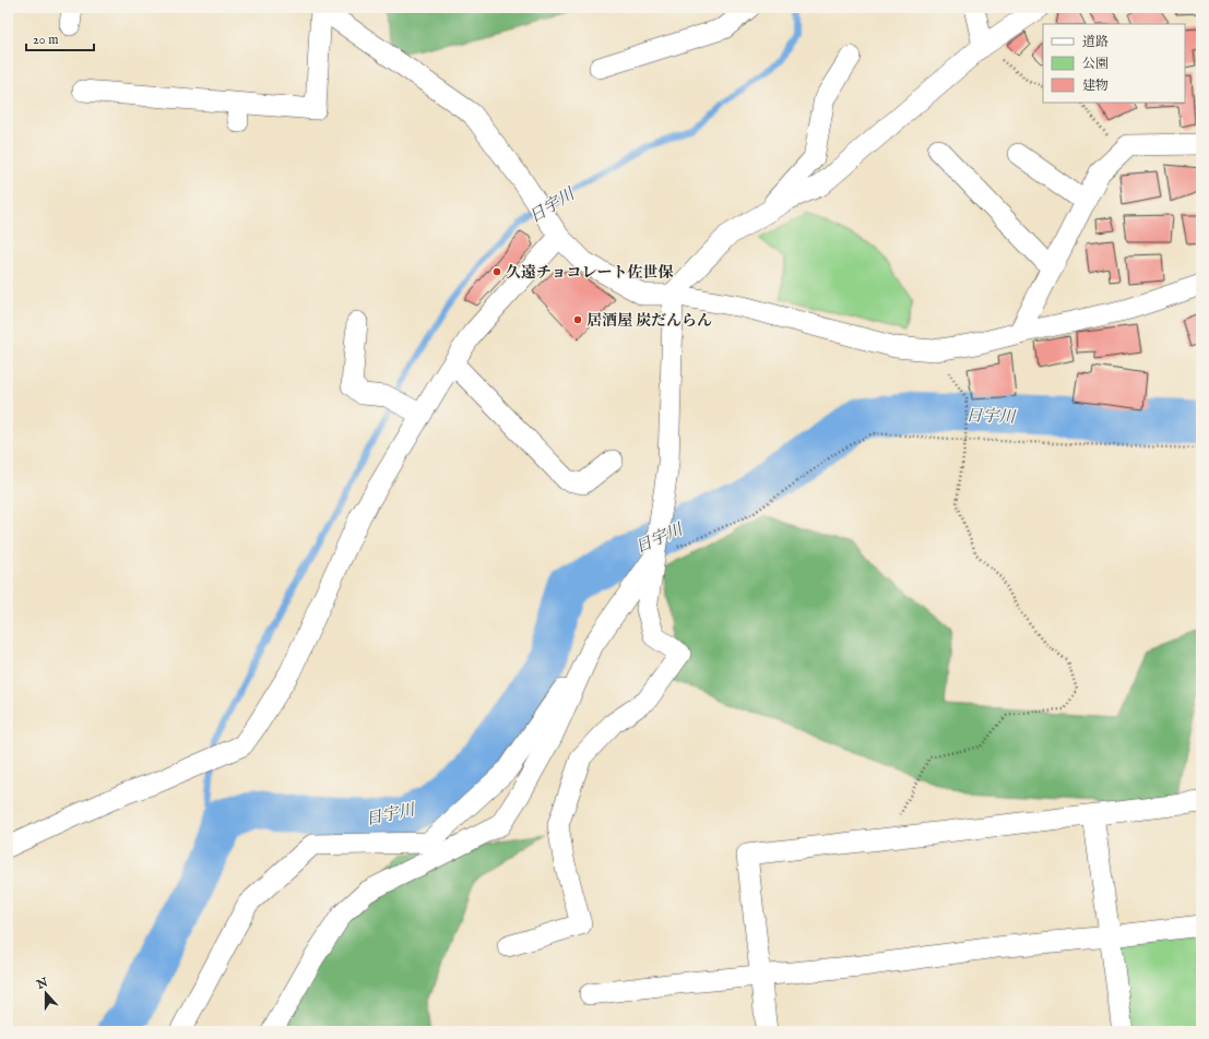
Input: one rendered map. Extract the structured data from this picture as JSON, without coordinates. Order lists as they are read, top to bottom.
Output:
{
  "water": ["日宇川"],
  "places": ["久遠チョコレート佐世保", "居酒屋 炭だんらん"],
  "legend": ["道路", "公園", "建物"],
  "scale_bar": "20 m",
  "north": "top"
}
